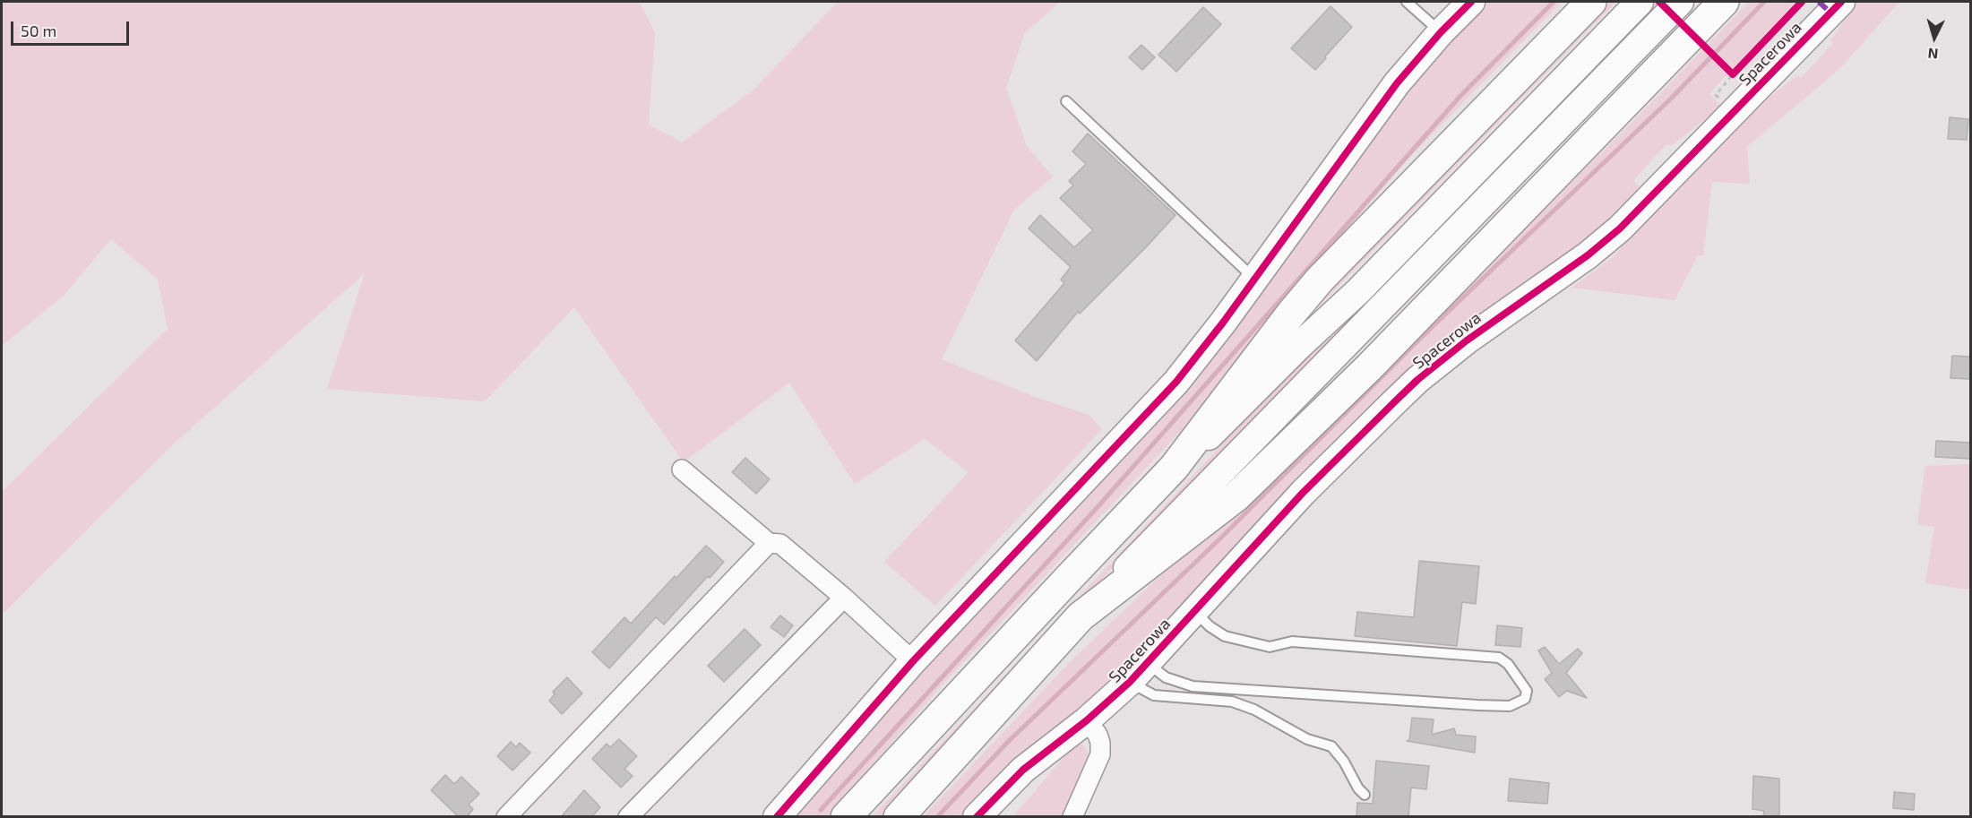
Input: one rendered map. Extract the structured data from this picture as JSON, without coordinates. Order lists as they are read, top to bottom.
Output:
{
  "streets": {
    "street": ["Spacerowa"]
  },
  "scale_bar": "50 m",
  "north": "bottom"
}
